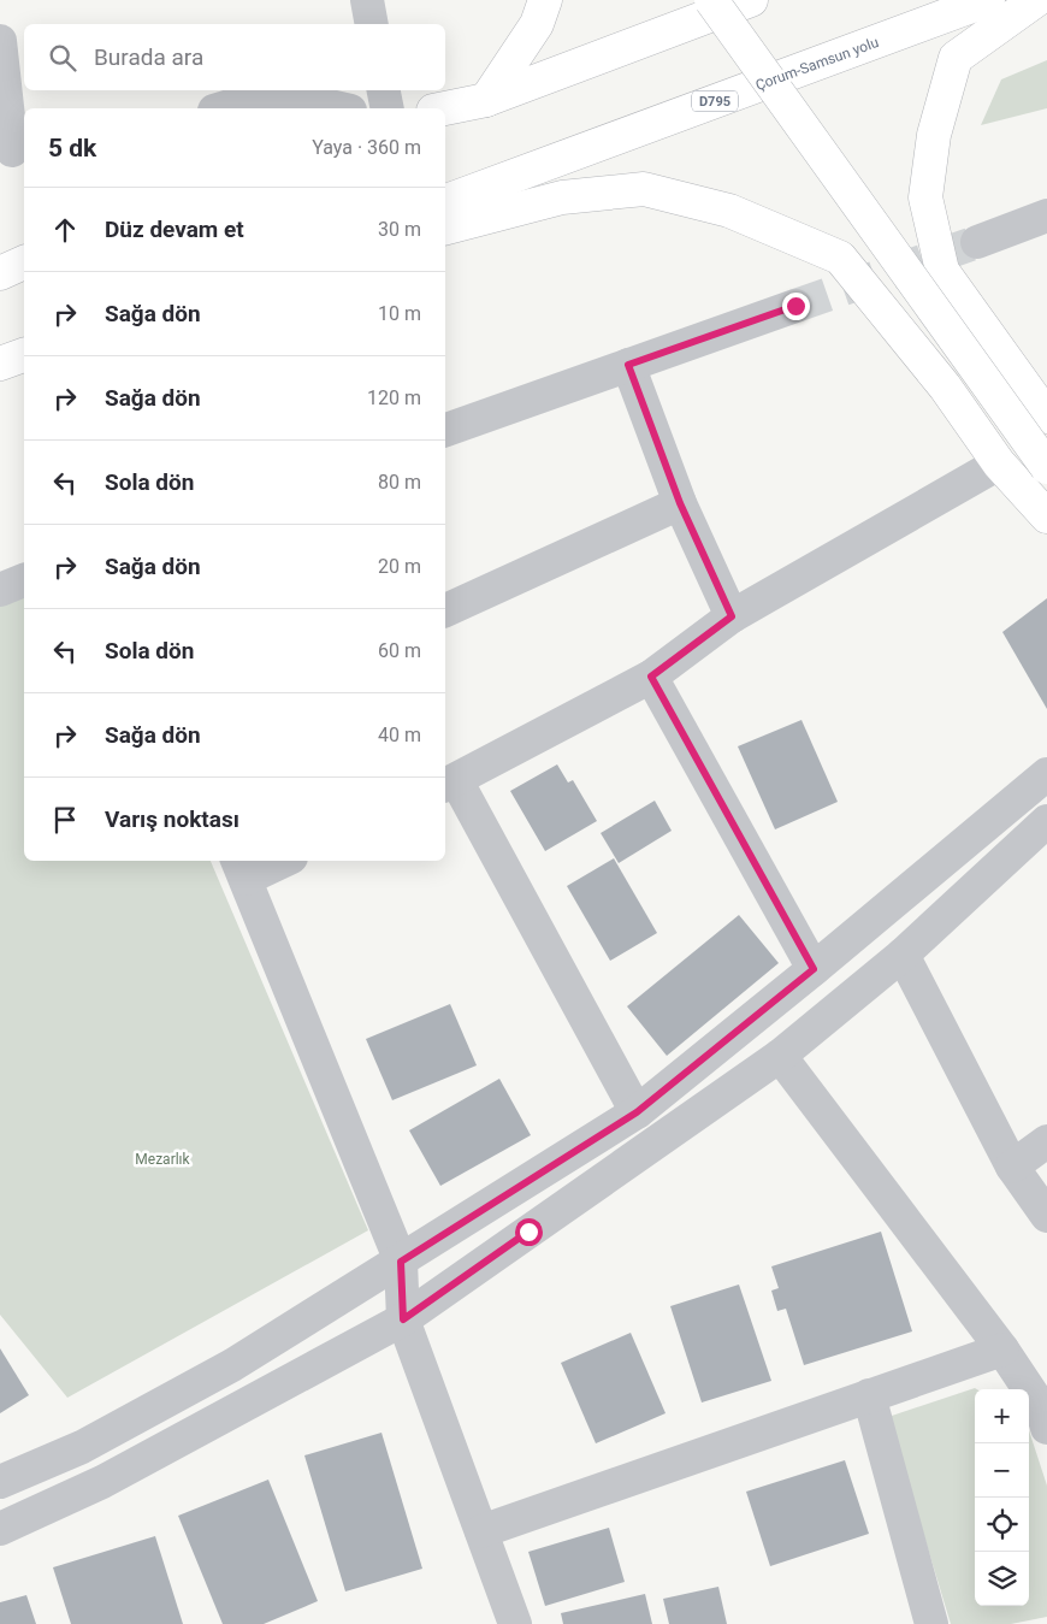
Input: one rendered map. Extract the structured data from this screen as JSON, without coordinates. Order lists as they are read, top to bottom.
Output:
{
  "streets": {
    "main road": ["Çorum-Samsun yolu", "D795"]
  },
  "parks": ["Mezarlık"],
  "page": {
    "search": "Burada ara",
    "heading": ["5 dk", "Yaya · 360 m"],
    "list": [
      ["Düz devam et", "30 m"],
      ["Sağa dön", "10 m"],
      ["Sağa dön", "120 m"],
      ["Sola dön", "80 m"],
      ["Sağa dön", "20 m"],
      ["Sola dön", "60 m"],
      ["Sağa dön", "40 m"],
      "Varış noktası"
    ],
    "map_buttons": ["+", "−"]
  }
}
